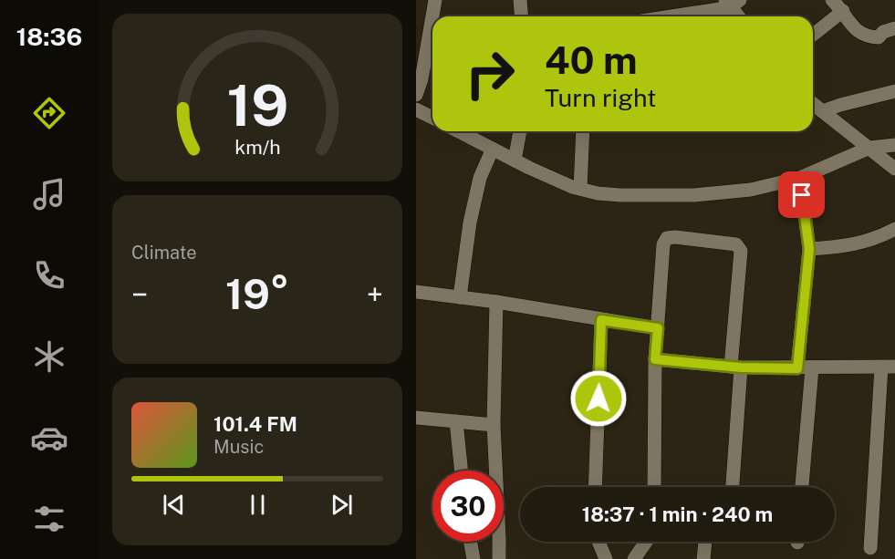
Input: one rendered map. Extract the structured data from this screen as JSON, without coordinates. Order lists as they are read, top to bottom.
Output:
{
  "page": {
    "tabs": "18:36",
    "turn": ["40 m", "Turn right"],
    "tile": "Climate",
    "heat": ["−", "19°", "+"],
    "song": ["101.4 FM", "Music"],
    "limit": "30",
    "trip": "18:37 · 1 min · 240 m",
    "gauge": ["19", "km/h"]
  }
}
